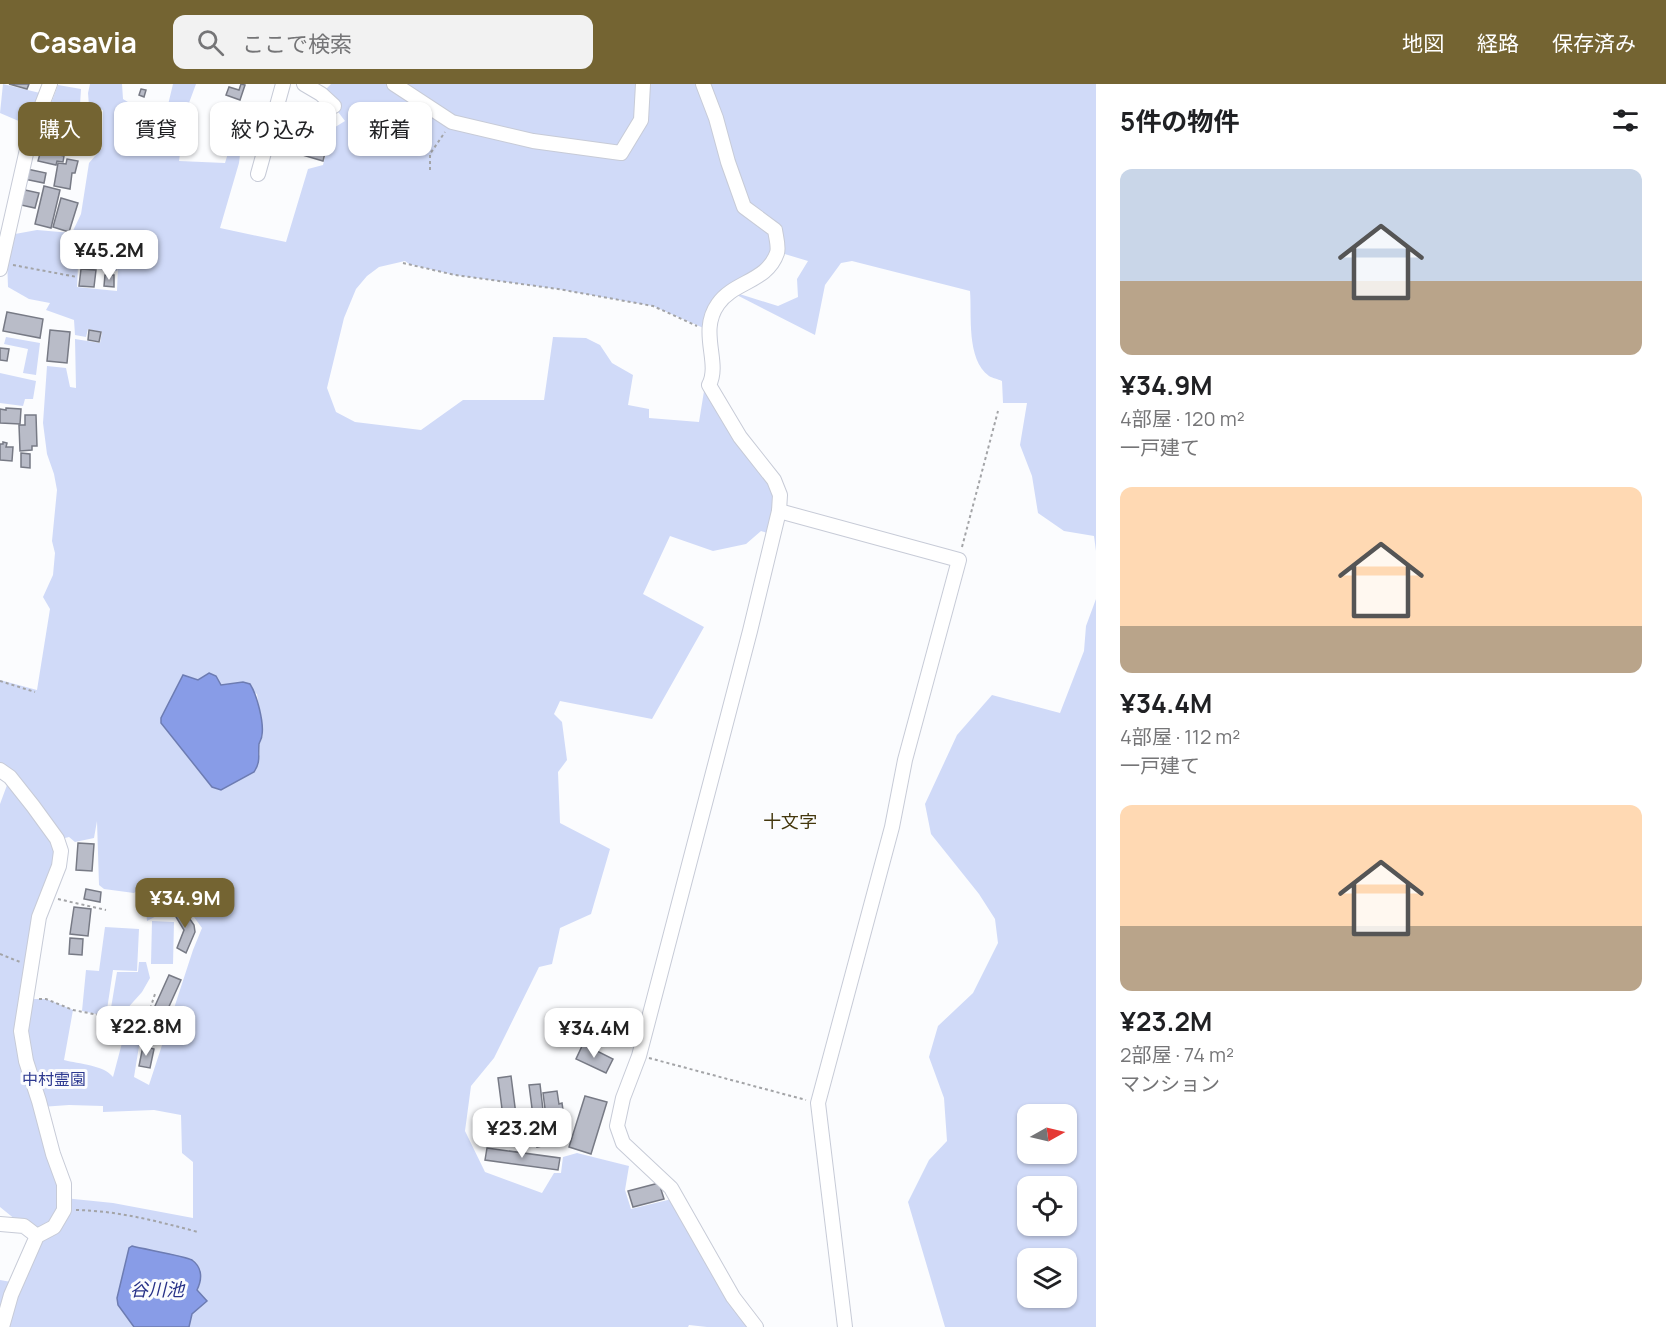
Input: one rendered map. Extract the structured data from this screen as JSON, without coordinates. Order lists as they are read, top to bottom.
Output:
{
  "districts": ["十文字"],
  "water": ["谷川池"],
  "parks": ["中村霊園"],
  "north": "right",
  "page": {
    "header": "Casavia",
    "search": "ここで検索",
    "nav": ["地図", "経路", "保存済み"],
    "heading": "5件の物件",
    "chip": [
      "購入",
      "賃貸",
      "絞り込み",
      "新着"
    ],
    "list": [
      {
        "name": "¥34.9M",
        "note": "4部屋 · 120 m² · 一戸建て"
      },
      {
        "name": "¥34.4M",
        "note": "4部屋 · 112 m² · 一戸建て"
      },
      {
        "name": "¥23.2M",
        "note": "2部屋 · 74 m² · マンション"
      }
    ],
    "price": [
      "¥45.2M",
      "¥34.9M",
      "¥22.8M",
      "¥34.4M",
      "¥23.2M"
    ]
  }
}
